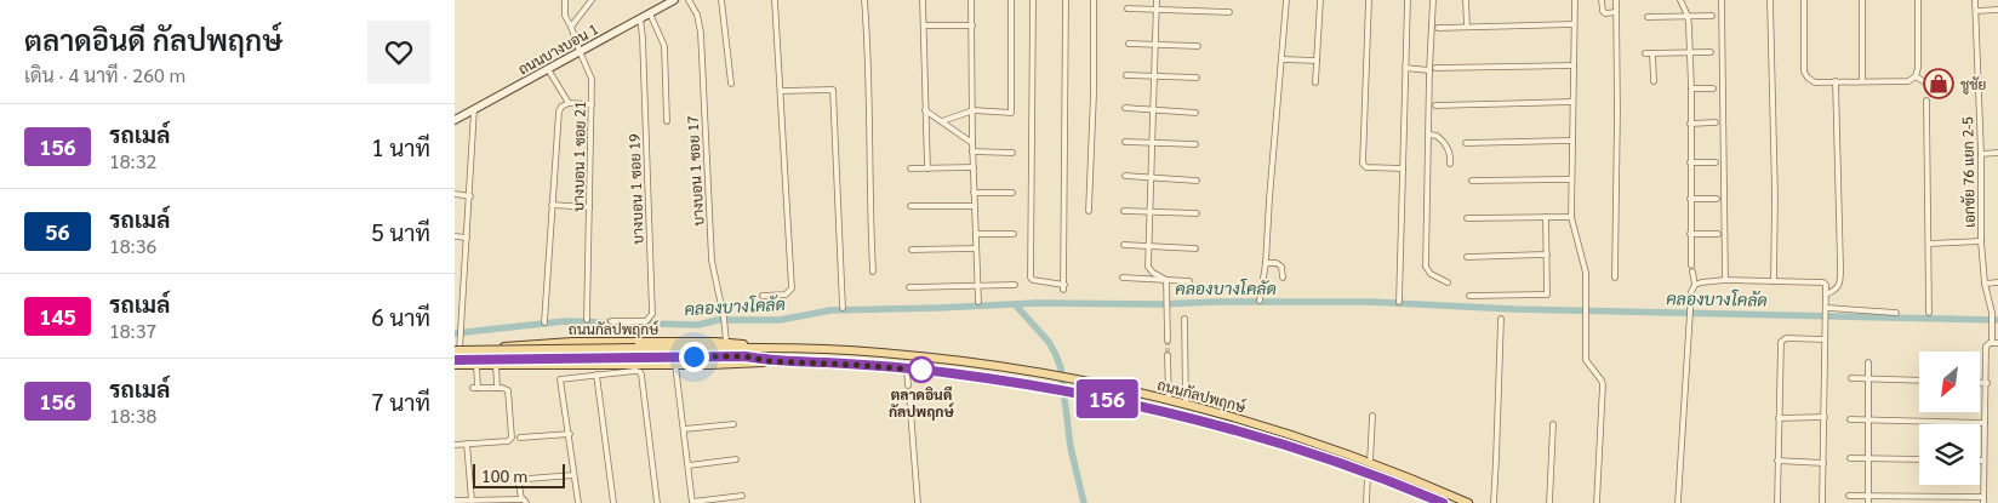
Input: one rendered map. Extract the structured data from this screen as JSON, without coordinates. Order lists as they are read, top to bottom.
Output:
{
  "streets": {
    "main road": ["ถนนบางบอน 1", "ถนนกัลปพฤกษ์"],
    "street": [
      "บางบอน 1 ซอย 21",
      "บางบอน 1 ซอย 17",
      "เอกชัย 76 แยก 2-5",
      "บางบอน 1 ซอย 19"
    ]
  },
  "crossings": [
    ["ถนนบางบอน 1", "บางบอน 1 ซอย 21"],
    ["ถนนบางบอน 1", "บางบอน 1 ซอย 19"],
    ["บางบอน 1 ซอย 17", "ถนนกัลปพฤกษ์"]
  ],
  "water": ["คลองบางโคลัด"],
  "places": {
    "shop": ["ชูชัย"],
    "other": ["ตลาดอินดี กัลปพฤกษ์"]
  },
  "lines": ["bus line 156"],
  "scale_bar": "100 m",
  "north": "bottom left",
  "page": {
    "heading": ["ตลาดอินดี กัลปพฤกษ์", "เดิน · 4 นาที · 260 m"],
    "on_map": "156",
    "list": [
      {
        "mark": "156",
        "name": "รถเมล์",
        "note": "18:32",
        "value": "1 นาที"
      },
      {
        "mark": "56",
        "name": "รถเมล์",
        "note": "18:36",
        "value": "5 นาที"
      },
      {
        "mark": "145",
        "name": "รถเมล์",
        "note": "18:37",
        "value": "6 นาที"
      },
      {
        "mark": "156",
        "name": "รถเมล์",
        "note": "18:38",
        "value": "7 นาที"
      }
    ],
    "scale": "100 m"
  }
}
